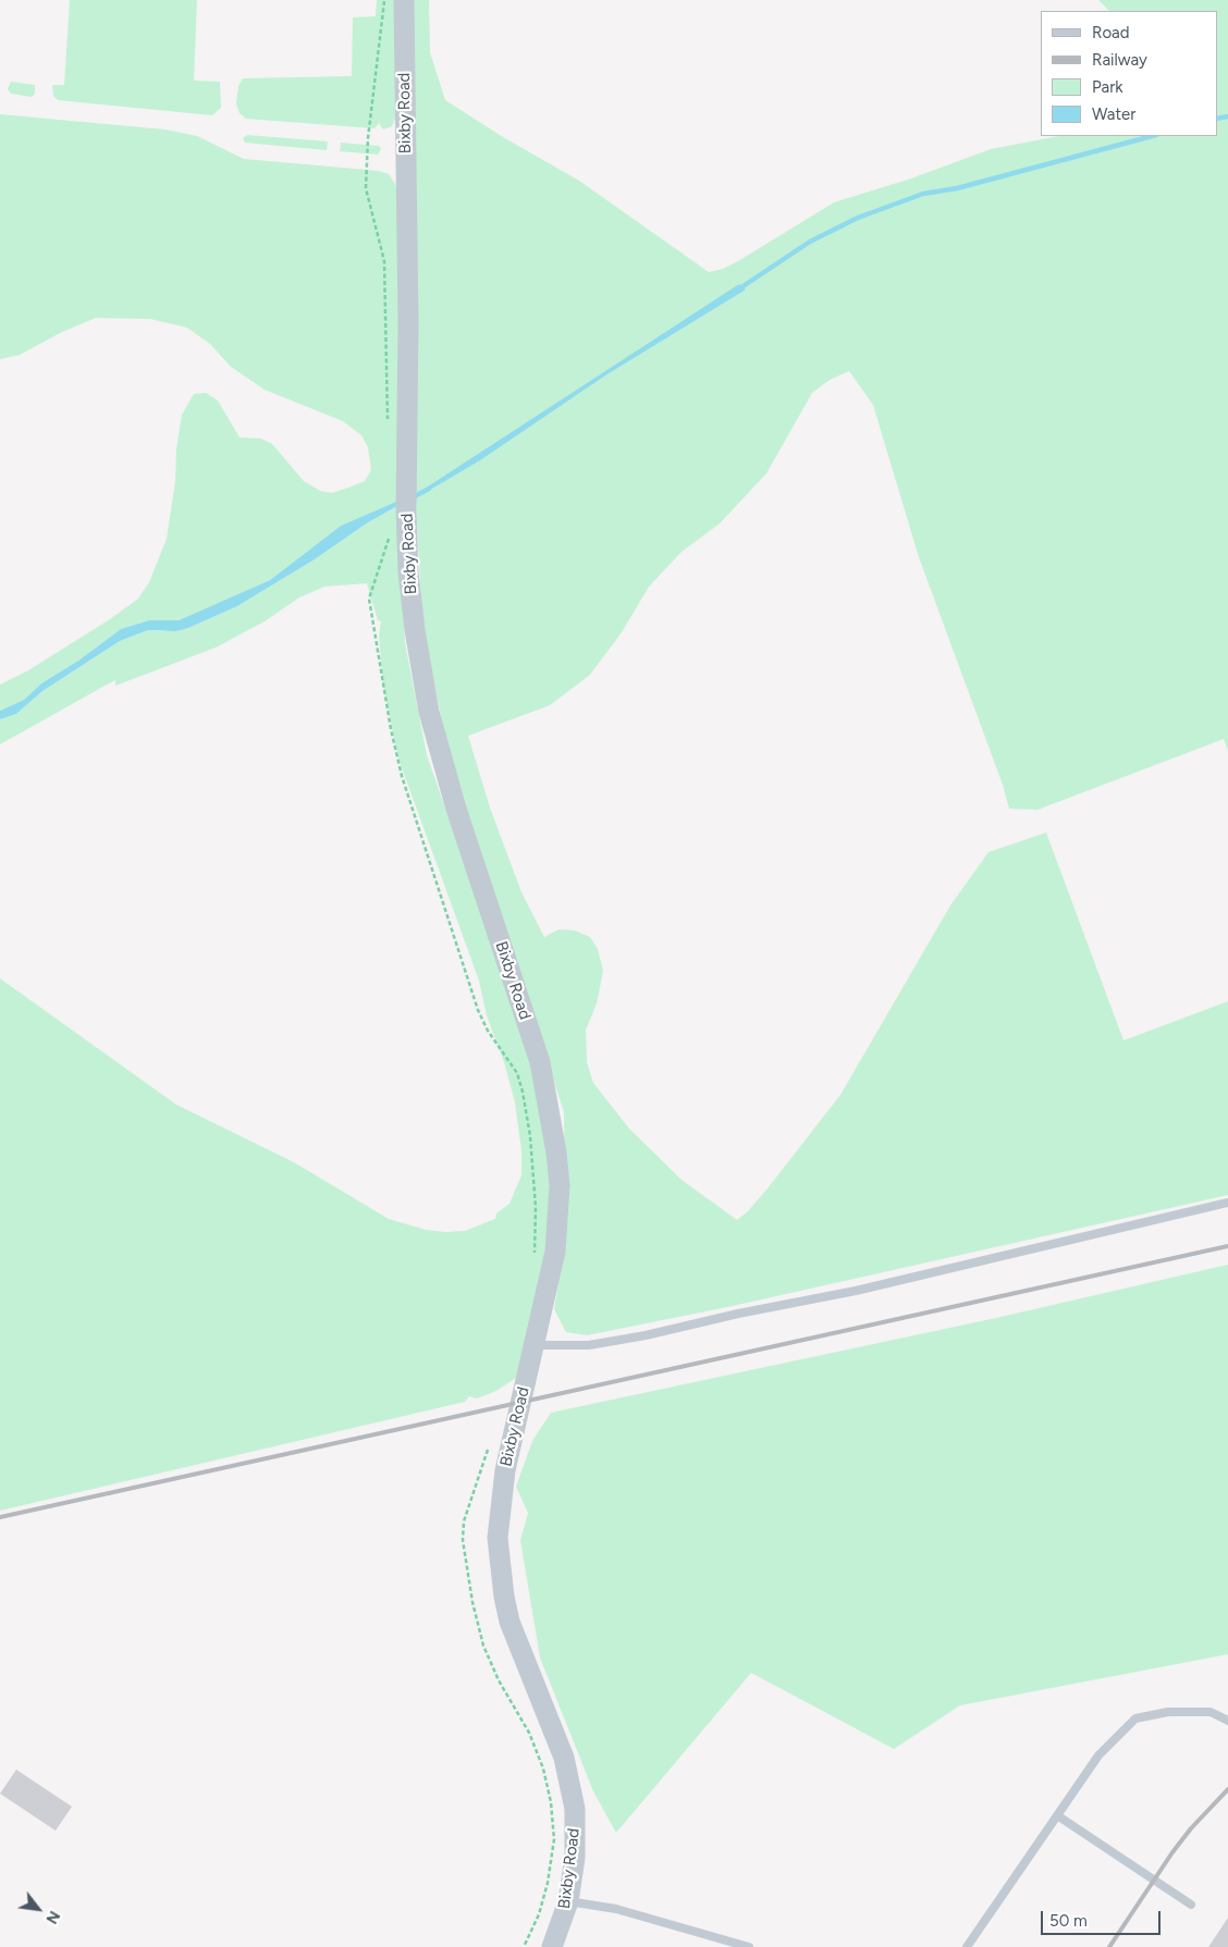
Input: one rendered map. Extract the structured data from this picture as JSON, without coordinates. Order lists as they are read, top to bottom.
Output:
{
  "streets": {
    "street": ["Bixby Road"]
  },
  "legend": [
    "Road",
    "Railway",
    "Park",
    "Water"
  ],
  "scale_bar": "50 m",
  "north": "bottom right"
}
